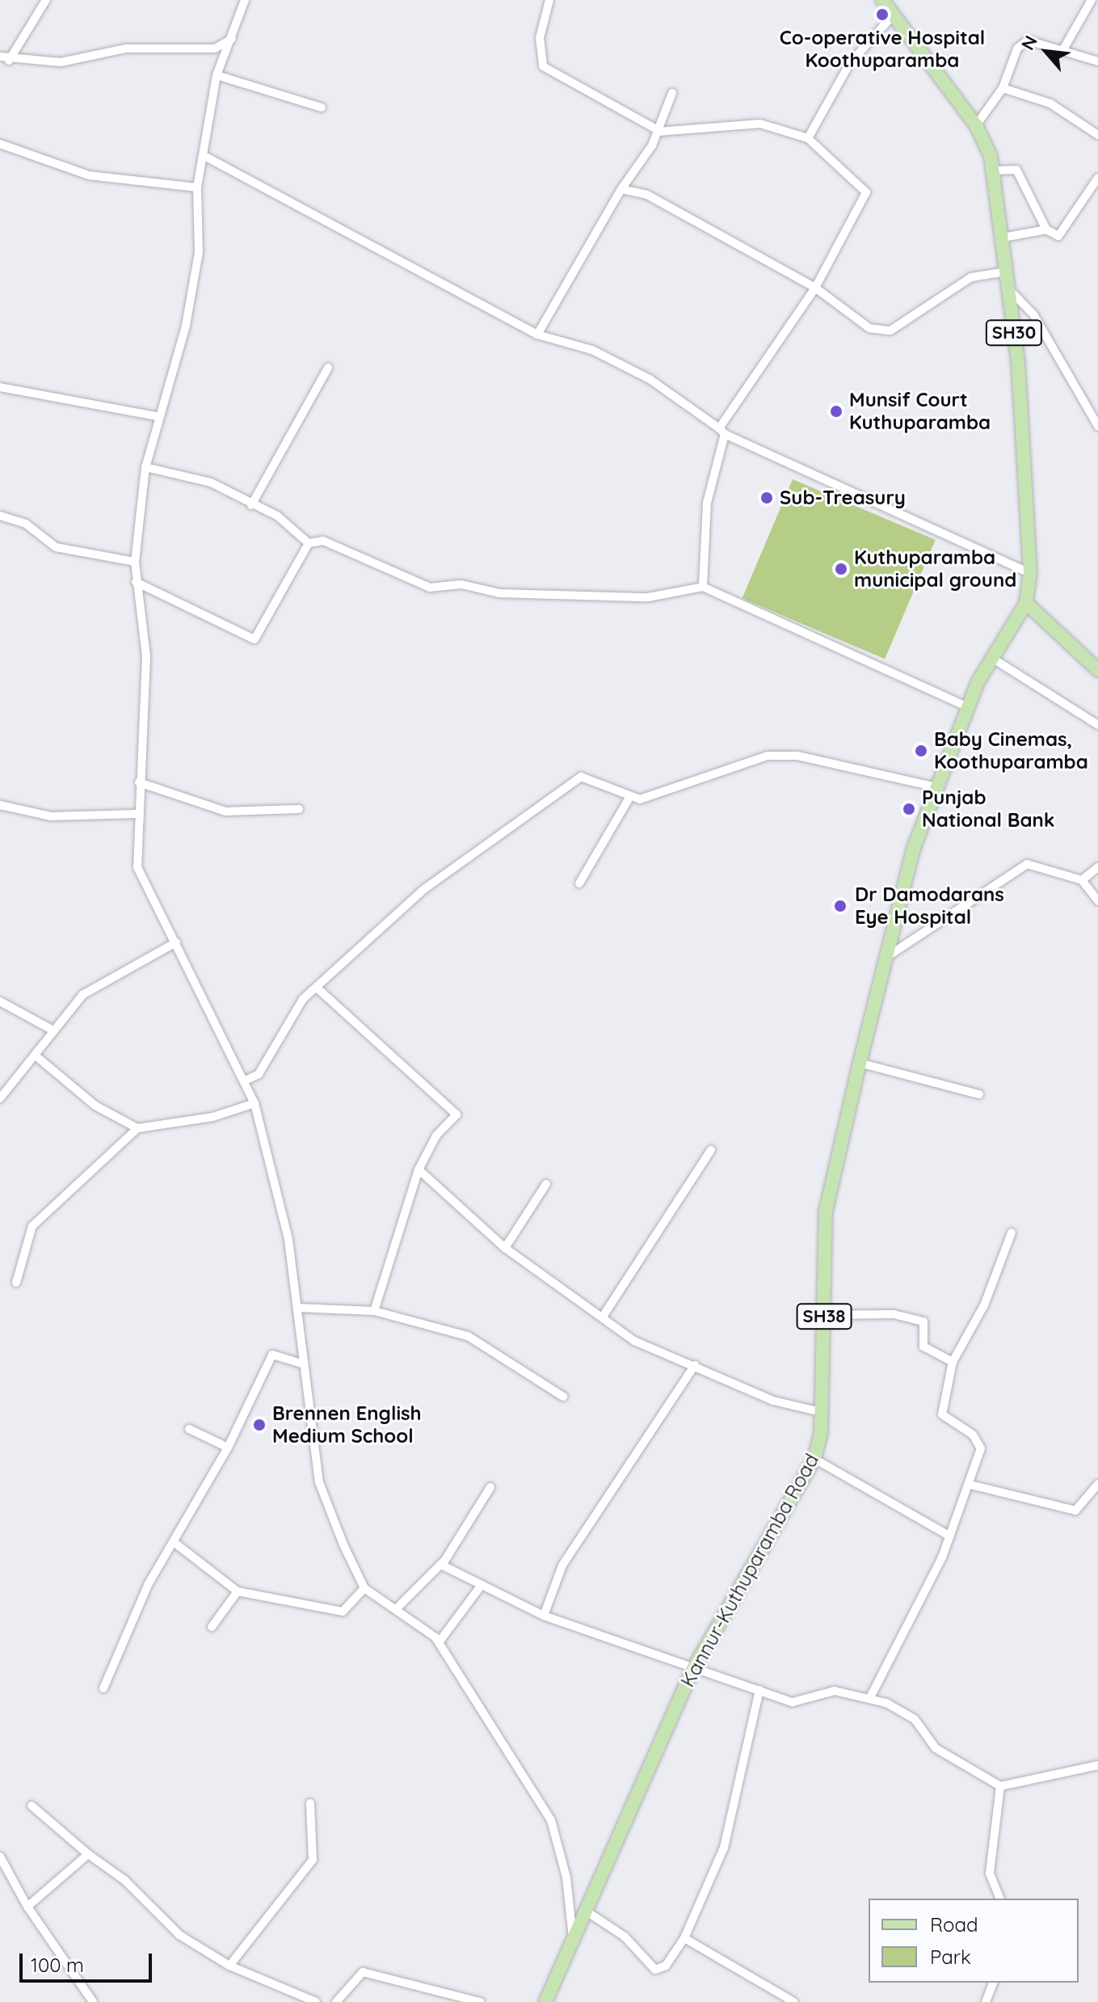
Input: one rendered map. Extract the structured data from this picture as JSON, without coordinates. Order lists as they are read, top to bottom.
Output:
{
  "streets": {
    "main road": ["SH30", "SH38", "Kannur-Kuthuparamba Road"]
  },
  "crossings": [
    ["SH30", "Kannur-Kuthuparamba Road"]
  ],
  "places": [
    "Co-operative Hospital Koothuparamba",
    "Munsif Court Kuthuparamba",
    "Sub-Treasury",
    "Kuthuparamba municipal ground",
    "Baby Cinemas, Koothuparamba",
    "Punjab National Bank",
    "Dr Damodarans Eye Hospital",
    "Brennen English Medium School"
  ],
  "legend": ["Road", "Park"],
  "scale_bar": "100 m",
  "north": "top left"
}
